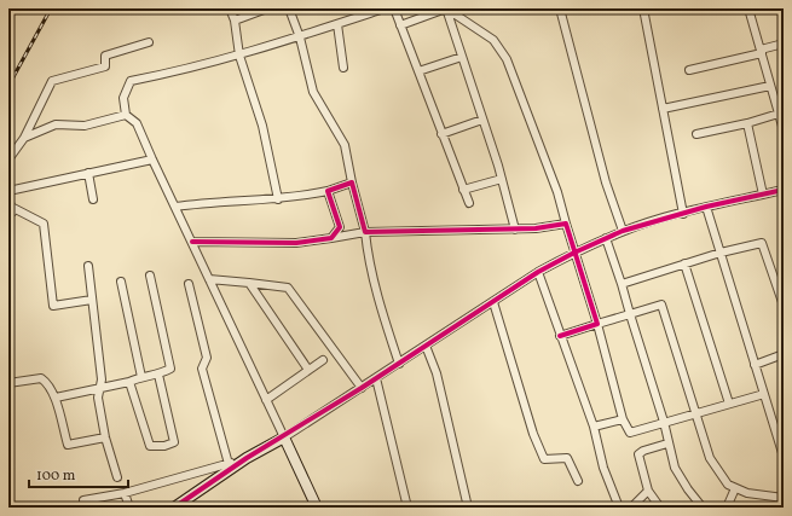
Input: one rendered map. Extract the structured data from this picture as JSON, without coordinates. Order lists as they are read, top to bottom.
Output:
{
  "scale_bar": "100 m"
}
